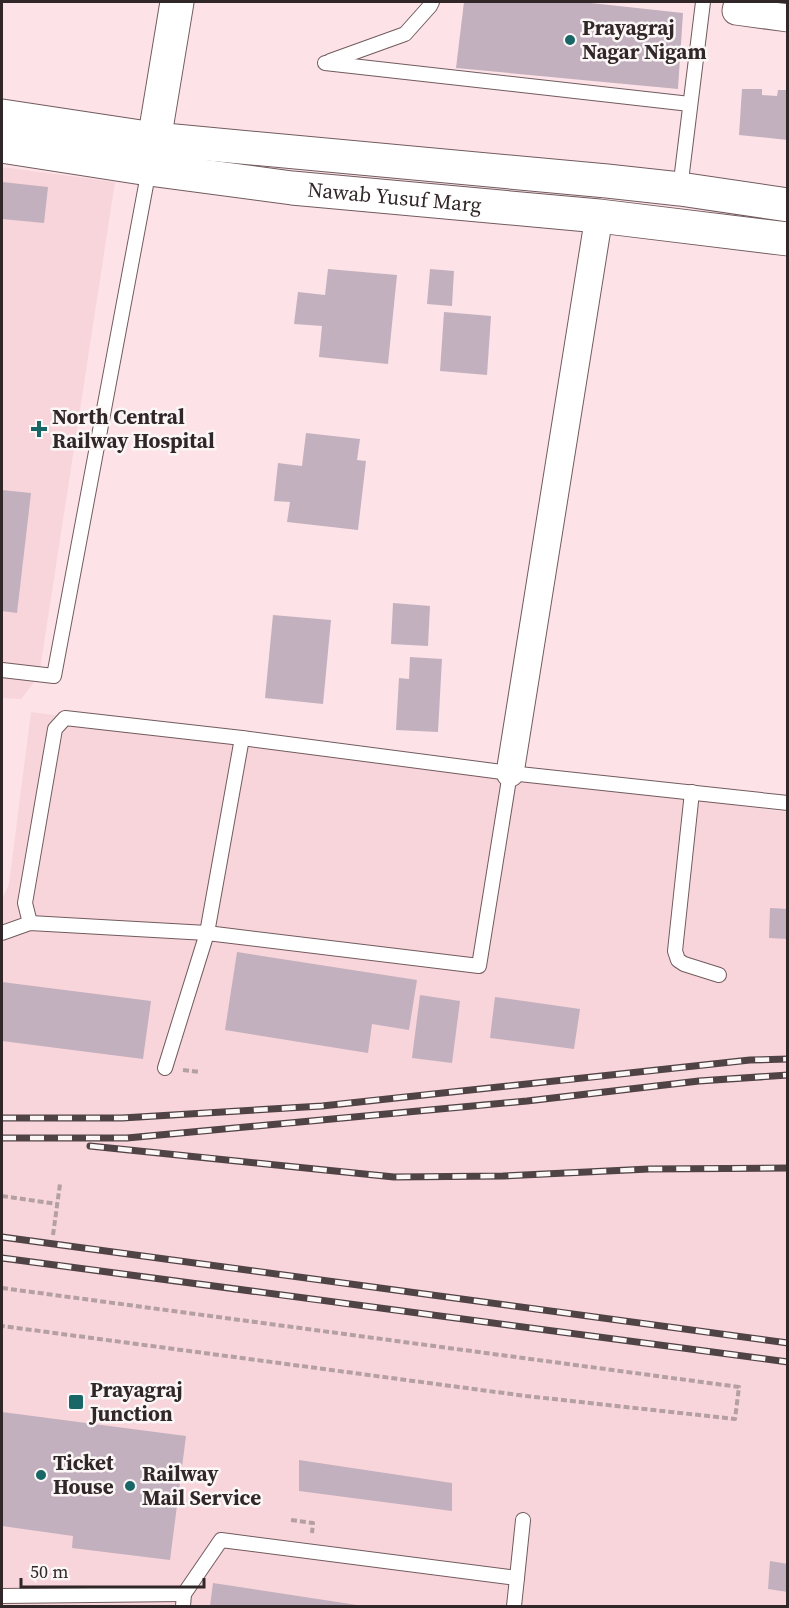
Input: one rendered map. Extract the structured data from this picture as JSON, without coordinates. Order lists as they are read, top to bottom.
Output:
{
  "streets": {
    "main road": ["Nawab Yusuf Marg"]
  },
  "places": {
    "other": ["Prayagraj Nagar Nigam", "Ticket House", "Railway Mail Service"],
    "health": ["North Central Railway Hospital"],
    "transit": ["Prayagraj Junction"]
  },
  "scale_bar": "50 m"
}
